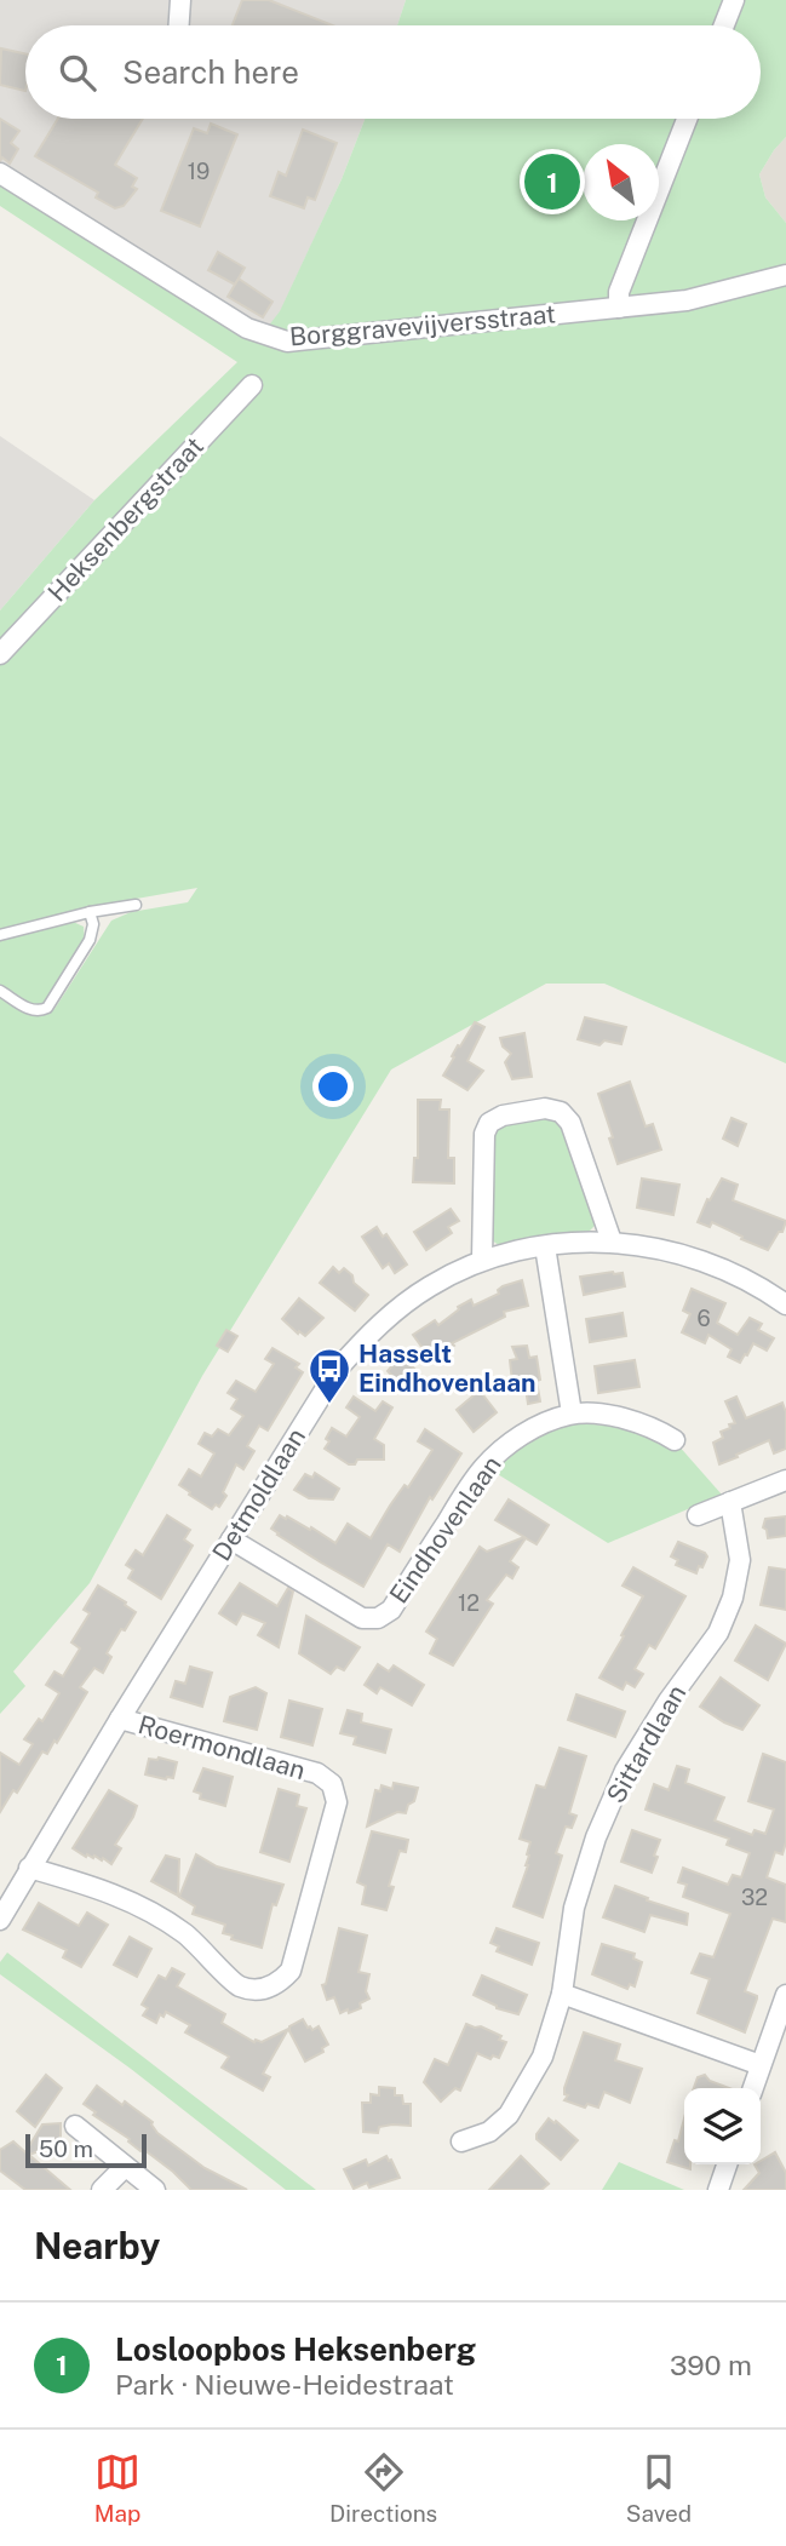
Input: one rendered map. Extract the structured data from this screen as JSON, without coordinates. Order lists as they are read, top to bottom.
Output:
{
  "streets": {
    "street": [
      "Borggravevijversstraat",
      "Heksenbergstraat",
      "Detmoldlaan",
      "Eindhovenlaan",
      "Sittardlaan",
      "Roermondlaan"
    ]
  },
  "crossings": [
    ["Detmoldlaan", "Eindhovenlaan"],
    ["Detmoldlaan", "Roermondlaan"]
  ],
  "places": {
    "bus stop": ["Hasselt Eindhovenlaan"]
  },
  "house_numbers": [
    "19",
    "6",
    "12",
    "32"
  ],
  "scale_bar": "50 m",
  "north": "top left",
  "page": {
    "search": "Search here",
    "pins": "1",
    "scale": "50 m",
    "heading": "Nearby",
    "list": [
      {
        "mark": "1",
        "name": "Losloopbos Heksenberg",
        "note": "Park · Nieuwe-Heidestraat",
        "value": "390 m"
      }
    ],
    "nav": ["Map", "Directions", "Saved"]
  }
}
